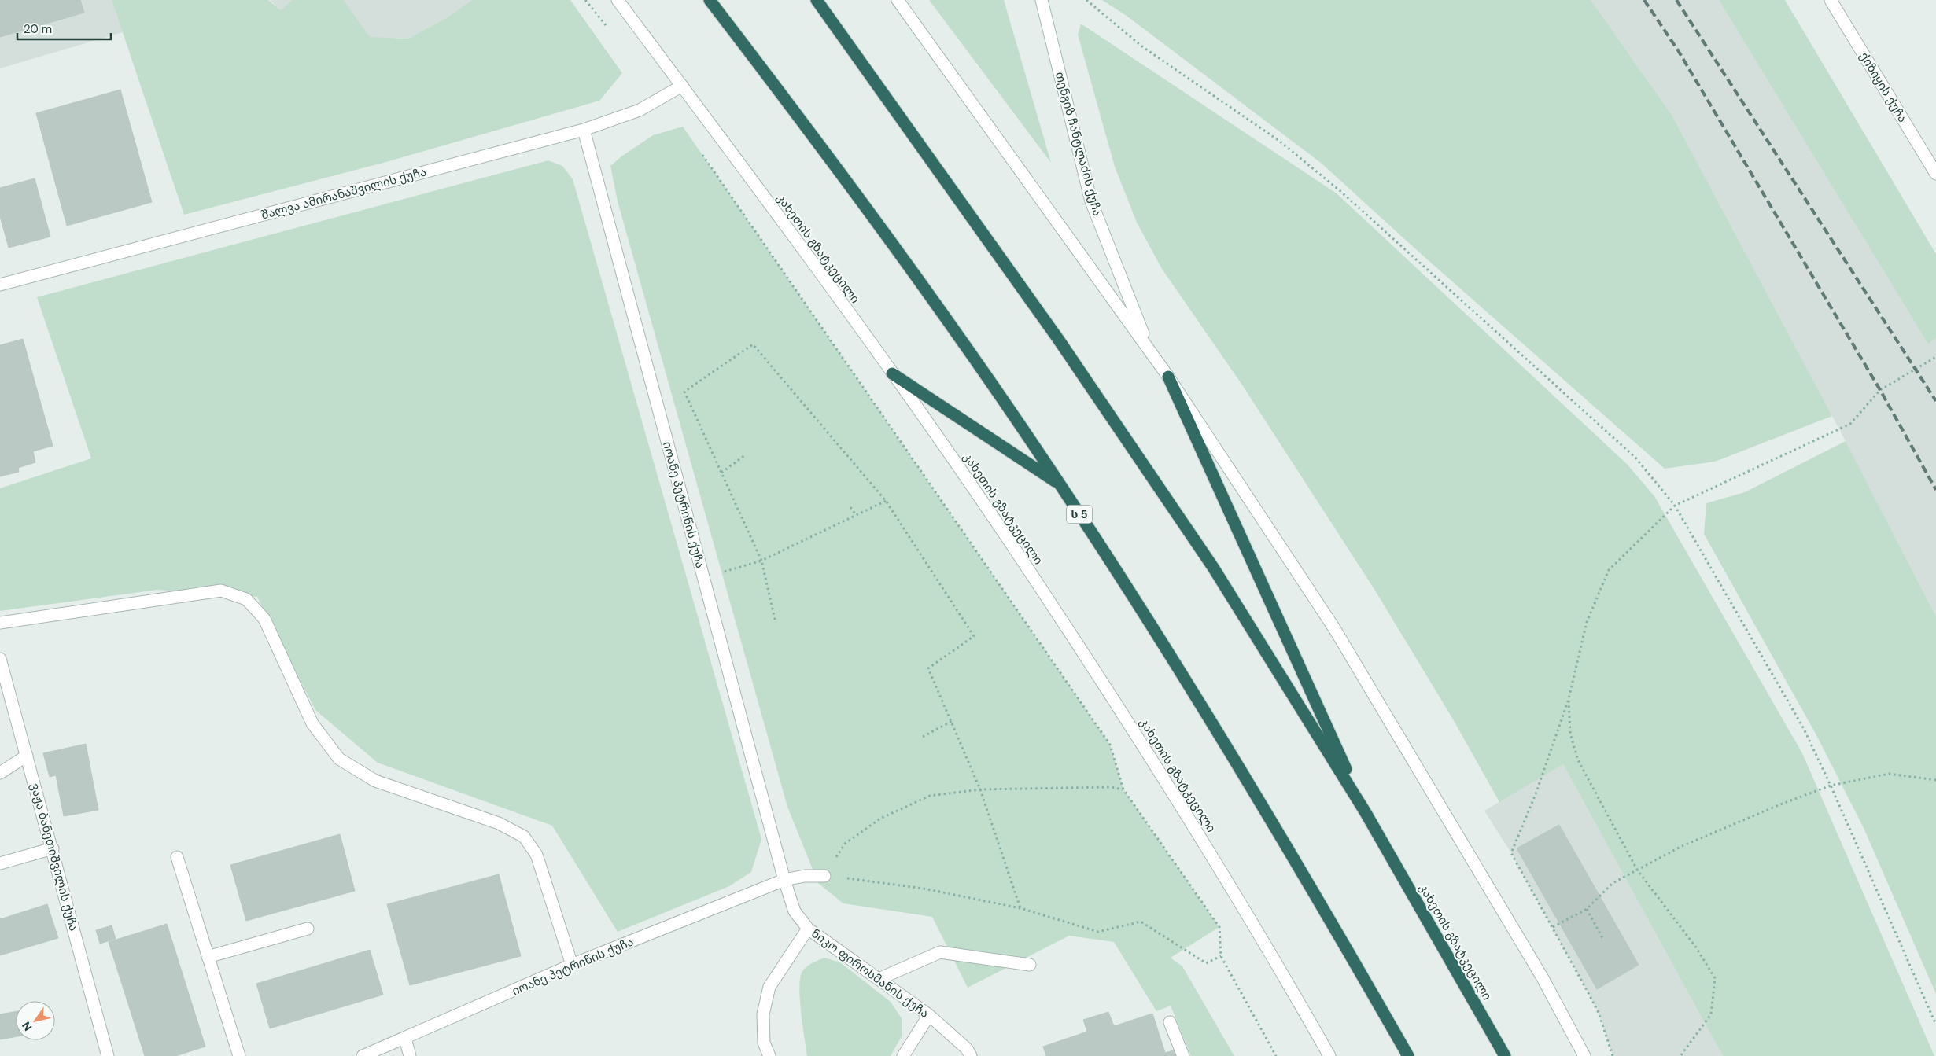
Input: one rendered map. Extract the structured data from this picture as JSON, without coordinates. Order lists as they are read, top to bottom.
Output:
{
  "streets": {
    "highway": ["კახეთის გზატკეცილი", "ს 5"],
    "street": [
      "ქიზიყის ქუჩა",
      "თენგიზ ჩანტლაძის ქუჩა",
      "შალვა ამირანაშვილის ქუჩა",
      "იოანე პეტრიწის ქუჩა",
      "ვაჟა ბანეთიშვილის ქუჩა",
      "ნიკო ფიროსმანის ქუჩა"
    ]
  },
  "crossings": [
    ["შალვა ამირანაშვილის ქუჩა", "კახეთის გზატკეცილი"],
    ["შალვა ამირანაშვილის ქუჩა", "იოანე პეტრიწის ქუჩა"],
    ["იოანე პეტრიწის ქუჩა", "ნიკო ფიროსმანის ქუჩა"]
  ],
  "scale_bar": "20 m",
  "north": "bottom left"
}
